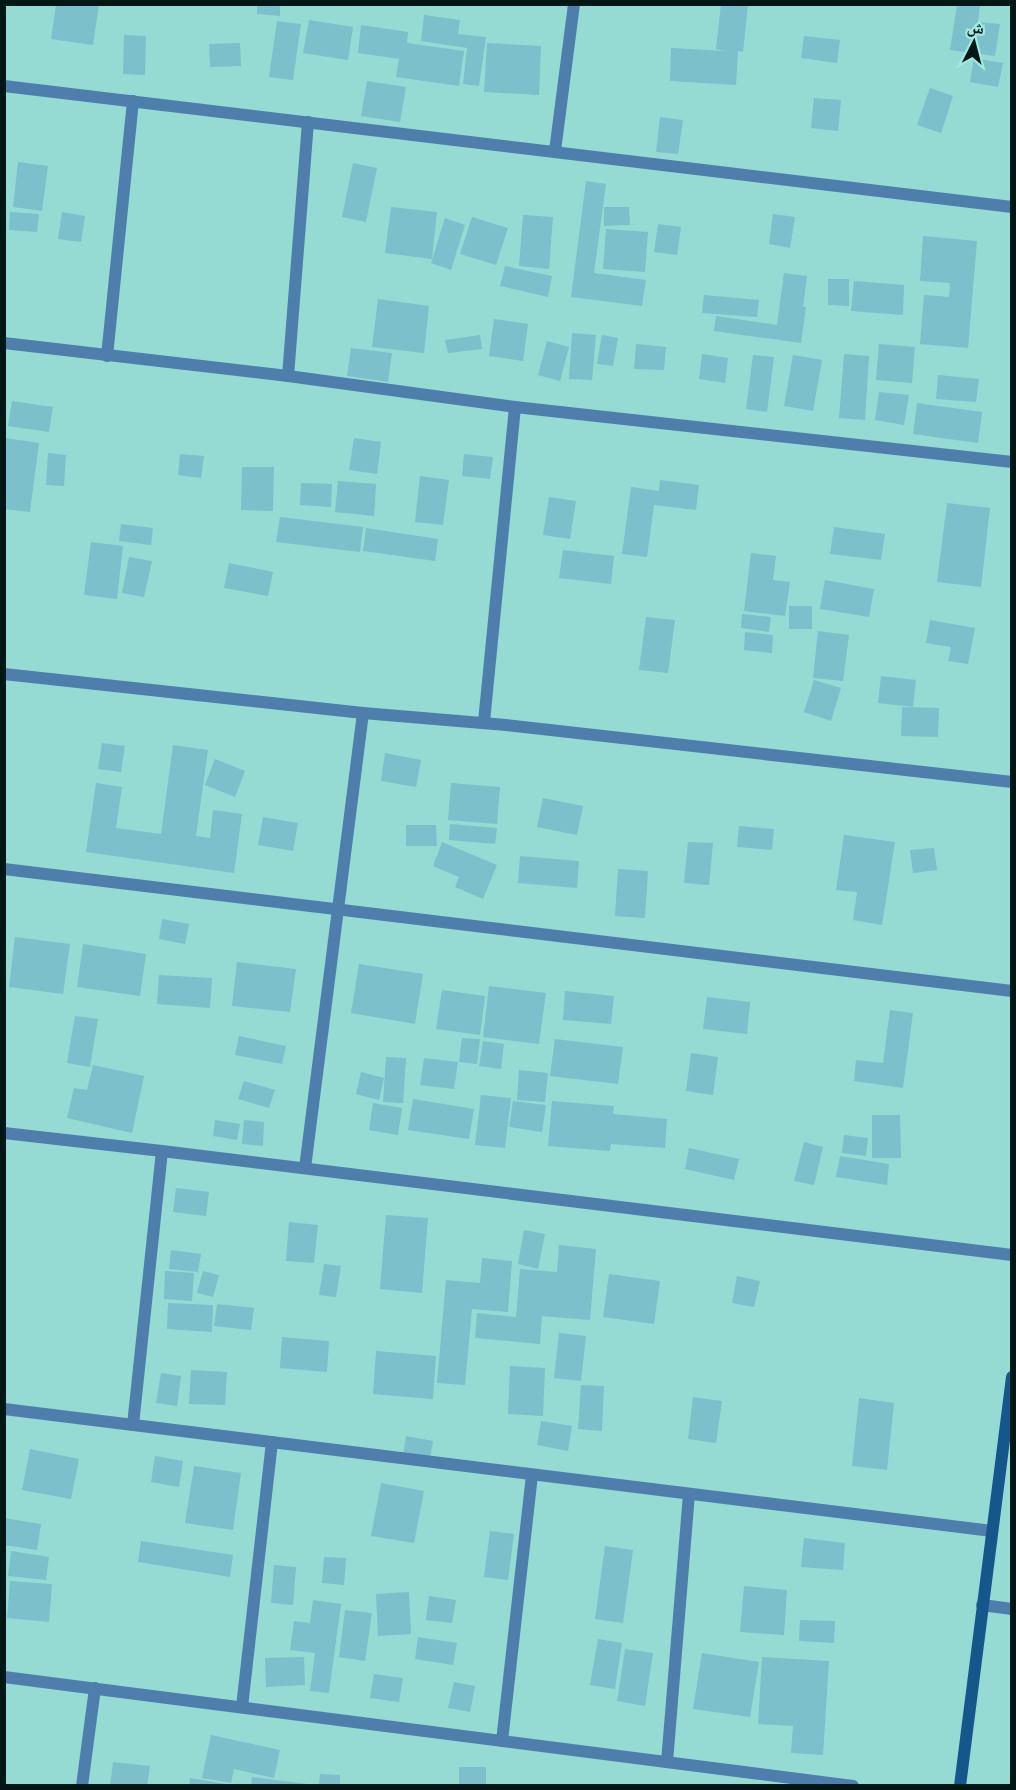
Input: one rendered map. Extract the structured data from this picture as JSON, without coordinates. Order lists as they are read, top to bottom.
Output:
{
  "north": "top"
}
